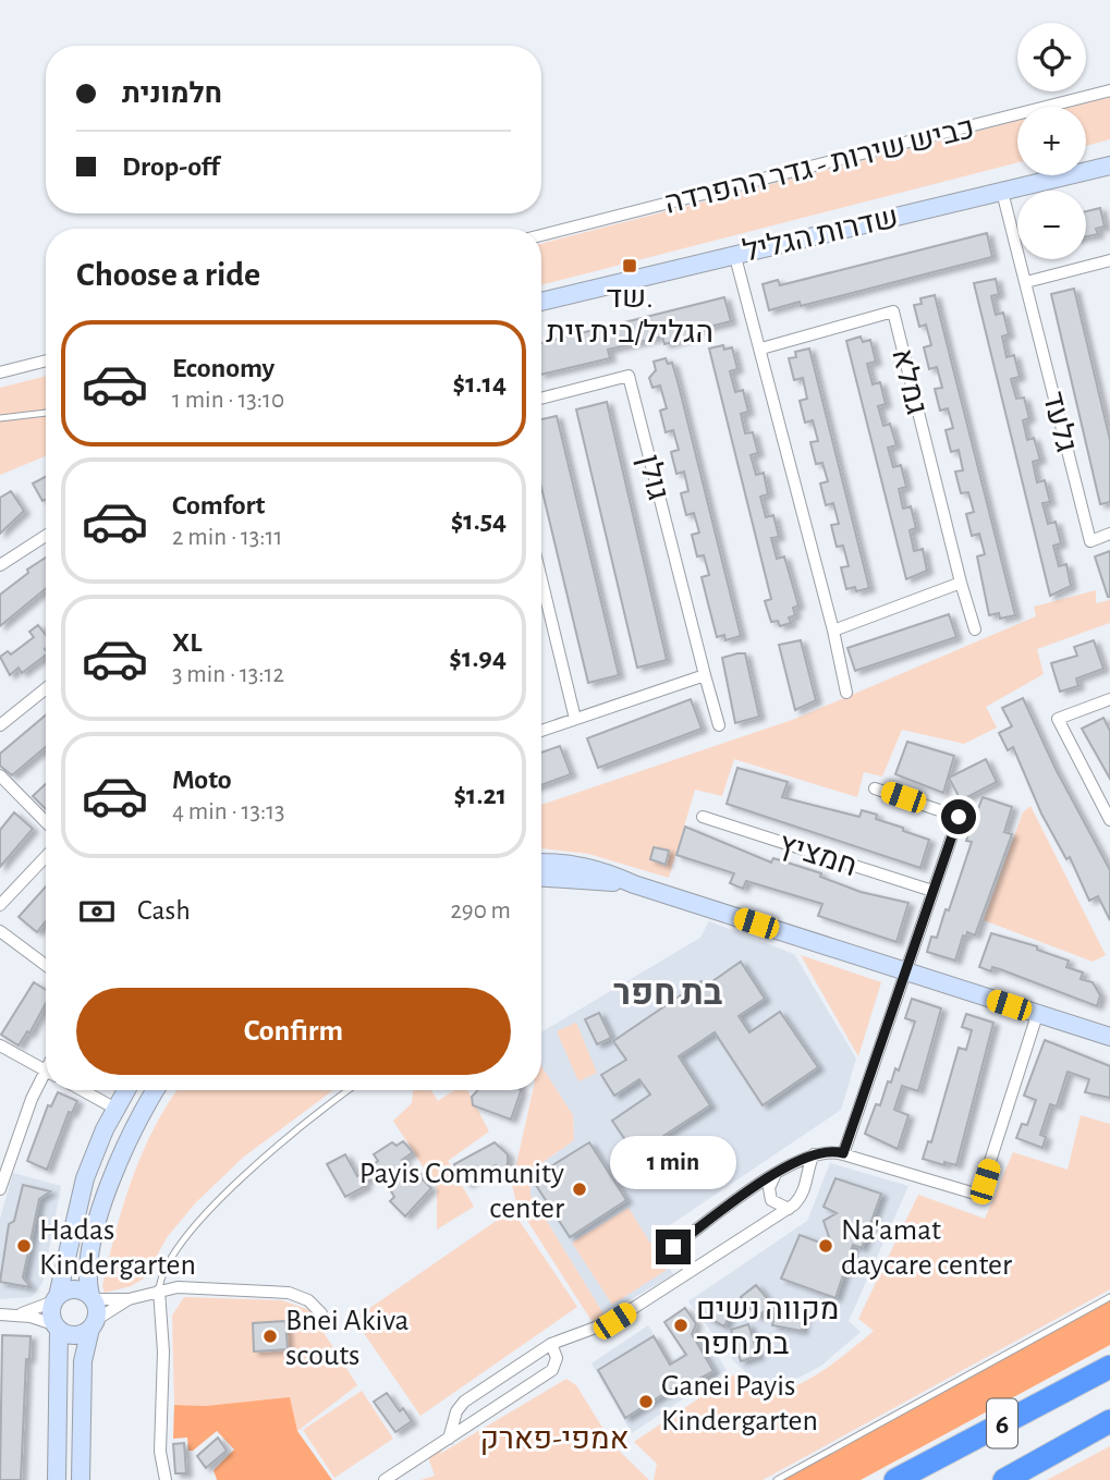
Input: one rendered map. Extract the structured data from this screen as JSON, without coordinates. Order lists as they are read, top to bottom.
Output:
{
  "streets": {
    "highway": ["6"],
    "street": [
      "כביש שירות - גדר ההפרדה",
      "שדרות הגליל",
      "גמלא",
      "גלעד",
      "גולן",
      "חמציץ"
    ]
  },
  "crossings": [
    ["שדרות הגליל", "גלעד"]
  ],
  "districts": ["בת חפר"],
  "parks": ["אמפי-פארק"],
  "places": {
    "transit": ["שד. הגליל/בית זית"],
    "other": [
      "Payis Community center",
      "Hadas Kindergarten",
      "Na'amat daycare center",
      "מקווה נשים בת חפר",
      "Bnei Akiva scouts",
      "Ganei Payis Kindergarten"
    ]
  },
  "page": {
    "map_buttons": ["+", "−"],
    "banner": ["חלמונית", "Drop-off"],
    "heading": "Choose a ride",
    "list": [
      {
        "name": "Economy",
        "note": "1 min · 13:10",
        "value": "$1.14"
      },
      {
        "name": "Comfort",
        "note": "2 min · 13:11",
        "value": "$1.54"
      },
      {
        "name": "XL",
        "note": "3 min · 13:12",
        "value": "$1.94"
      },
      {
        "name": "Moto",
        "note": "4 min · 13:13",
        "value": "$1.21"
      }
    ],
    "pay": ["Cash", "290 m"],
    "buttons": "Confirm",
    "bubble": "1 min"
  }
}
